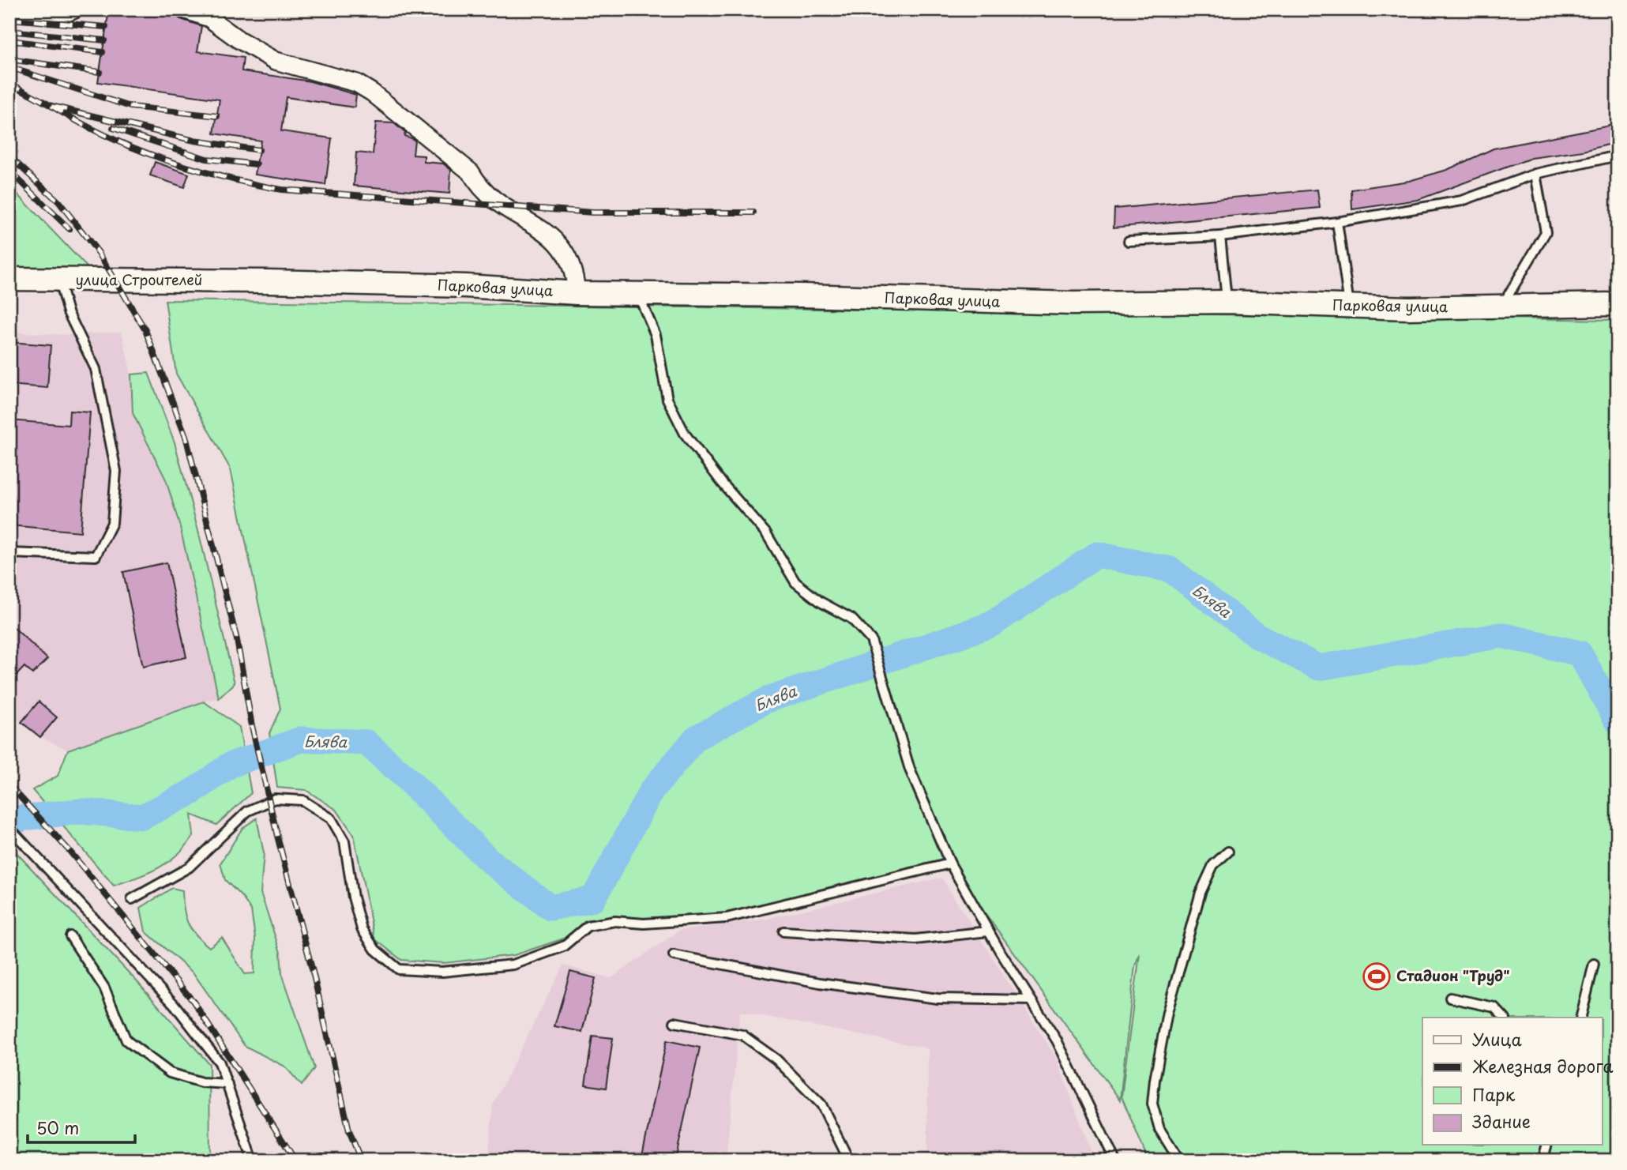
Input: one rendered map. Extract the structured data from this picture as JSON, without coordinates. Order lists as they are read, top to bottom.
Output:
{
  "streets": {
    "street": ["улица Строителей", "Парковая улица"]
  },
  "crossings": [
    ["улица Строителей", "Парковая улица"]
  ],
  "water": ["Блява"],
  "places": {
    "sports": ["Стадион \"Труд\""]
  },
  "legend": [
    "Улица",
    "Железная дорога",
    "Парк",
    "Здание"
  ],
  "scale_bar": "50 m"
}
